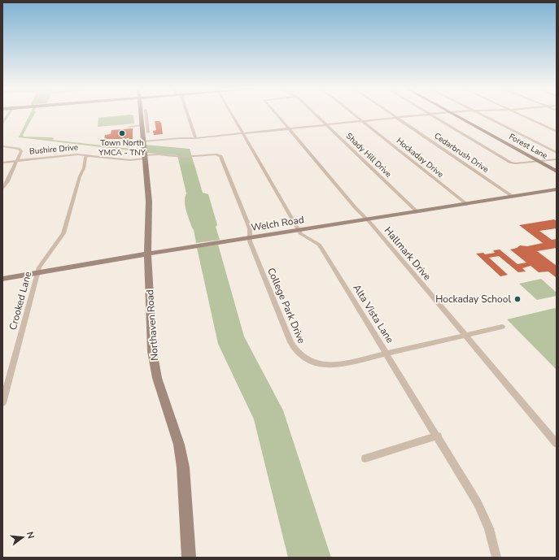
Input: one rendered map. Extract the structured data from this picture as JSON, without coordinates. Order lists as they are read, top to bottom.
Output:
{
  "streets": {
    "main road": ["Forest Lane", "Welch Road", "Northaven Road"],
    "street": [
      "Bushire Drive",
      "Cedarbrush Drive",
      "Shady Hill Drive",
      "Hockaday Drive",
      "Hallmark Drive",
      "Crooked Lane",
      "College Park Drive",
      "Alta Vista Lane"
    ]
  },
  "crossings": [
    ["Bushire Drive", "Crooked Lane"],
    ["Bushire Drive", "College Park Drive"],
    ["Bushire Drive", "Northaven Road"],
    ["Cedarbrush Drive", "Welch Road"],
    ["Shady Hill Drive", "Welch Road"],
    ["Hockaday Drive", "Welch Road"],
    ["Welch Road", "Hallmark Drive"],
    ["Welch Road", "Crooked Lane"],
    ["Welch Road", "College Park Drive"],
    ["Welch Road", "Alta Vista Lane"],
    ["Welch Road", "Northaven Road"],
    ["Hallmark Drive", "College Park Drive"],
    ["College Park Drive", "Alta Vista Lane"],
    ["College Park Drive", "Northaven Road"]
  ],
  "places": ["Town North YMCA - TNY", "Hockaday School"],
  "north": "right"
}
